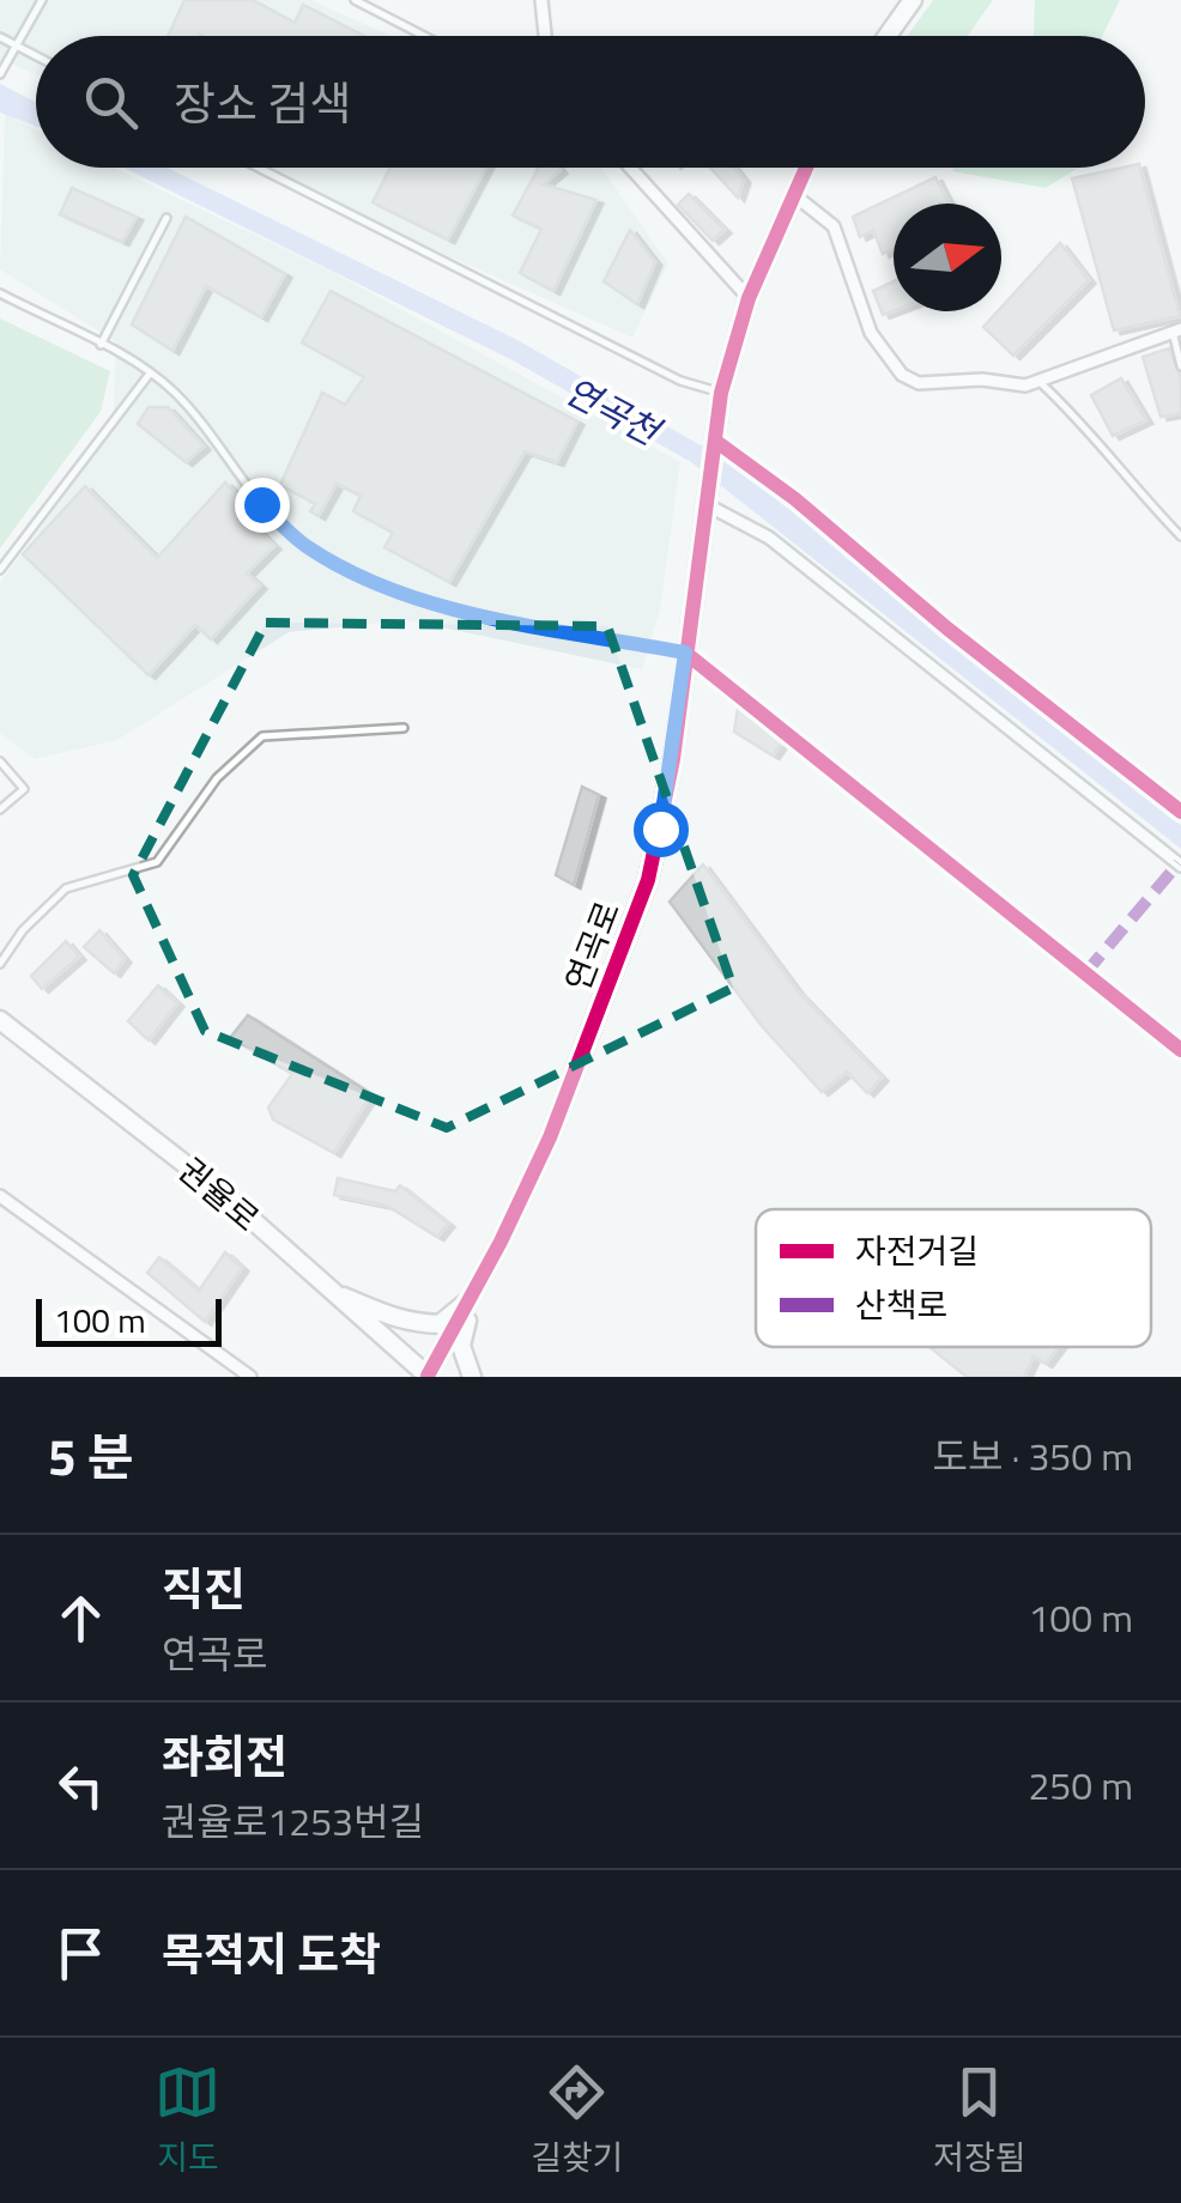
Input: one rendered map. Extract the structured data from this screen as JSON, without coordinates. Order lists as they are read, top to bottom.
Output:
{
  "streets": {
    "street": ["연곡로", "권율로"]
  },
  "crossings": [
    ["연곡로", "권율로"]
  ],
  "water": ["연곡천"],
  "legend": ["자전거길", "산책로"],
  "scale_bar": "100 m",
  "north": "right",
  "page": {
    "search": "장소 검색",
    "scale": "100 m",
    "heading": ["5 분", "도보 · 350 m"],
    "list": [
      ["직진", "연곡로", "100 m"],
      ["좌회전", "권율로1253번길", "250 m"],
      "목적지 도착"
    ],
    "nav": ["지도", "길찾기", "저장됨"]
  }
}
